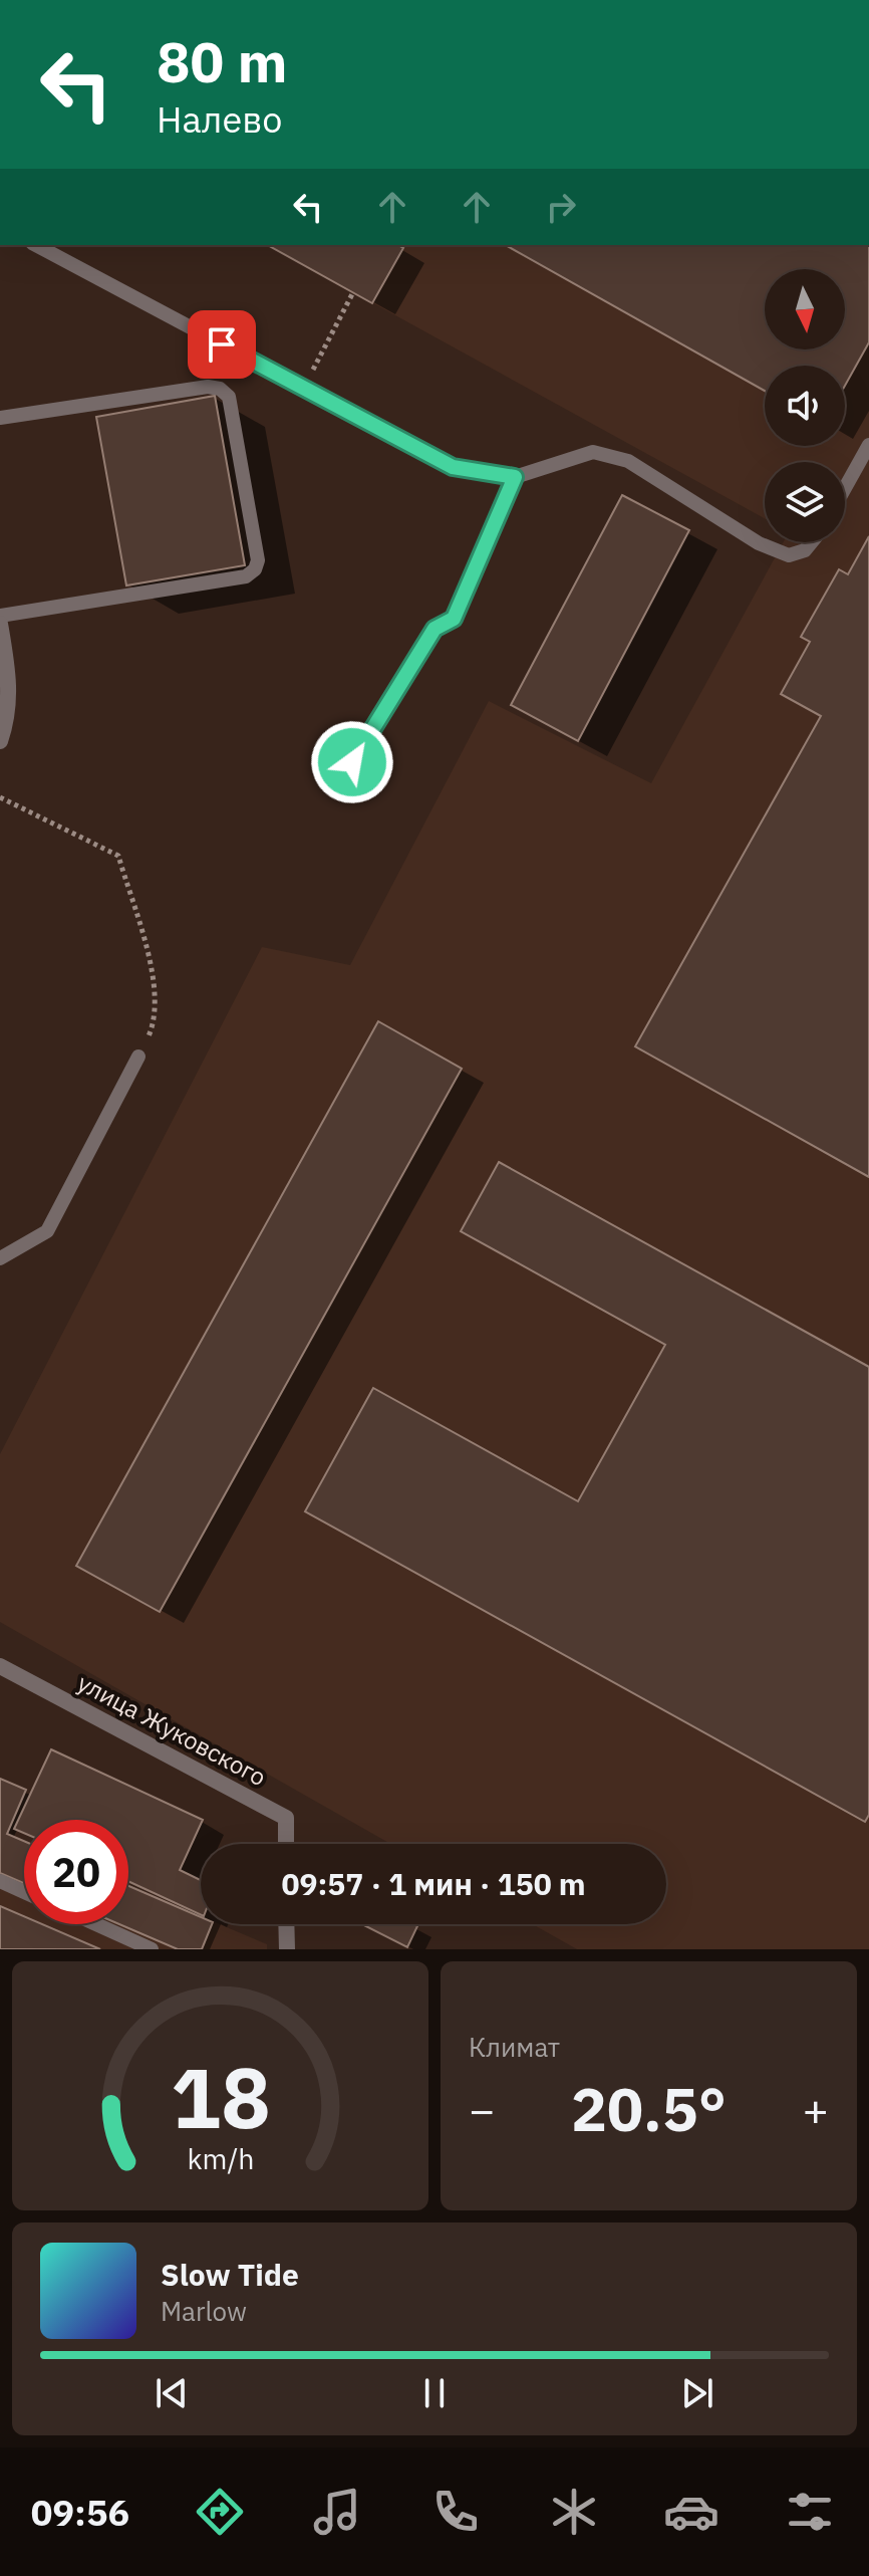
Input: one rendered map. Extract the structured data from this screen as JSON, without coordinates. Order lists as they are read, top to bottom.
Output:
{
  "streets": {
    "street": ["улица Жуковского"]
  },
  "north": "bottom",
  "page": {
    "turn": ["80 m", "Налево"],
    "limit": "20",
    "trip": "09:57 · 1 мин · 150 m",
    "tile": "Климат",
    "heat": ["−", "20.5°", "+"],
    "song": ["Slow Tide", "Marlow"],
    "tabs": "09:56",
    "gauge": ["18", "km/h"]
  }
}
